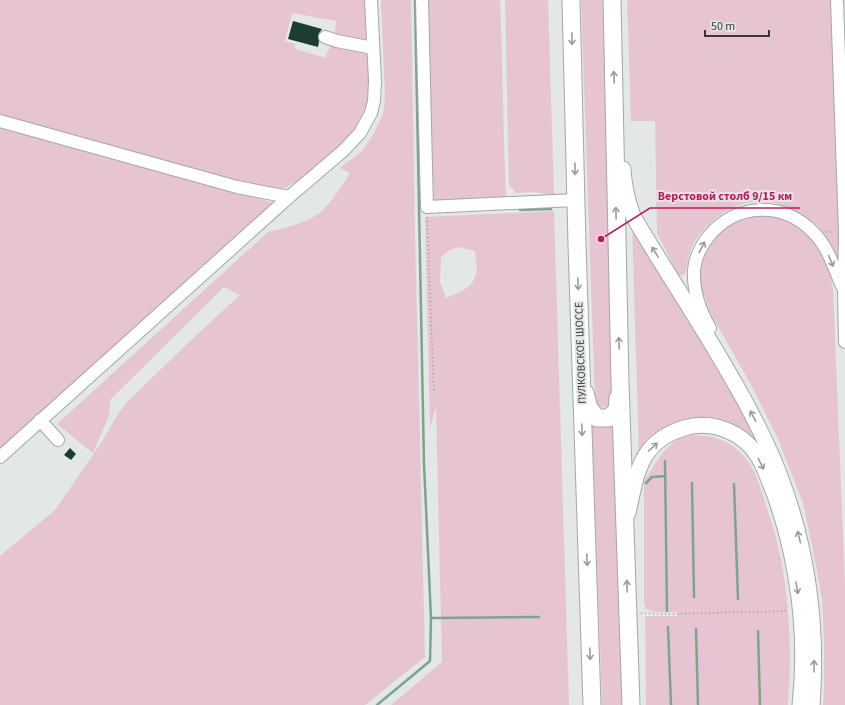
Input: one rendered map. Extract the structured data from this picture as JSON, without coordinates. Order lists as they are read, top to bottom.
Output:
{
  "streets": {
    "highway": ["ПУЛКОВСКОЕ ШОССЕ"]
  },
  "places": ["Верстовой столб 9/15 км"],
  "scale_bar": "50 m"
}
